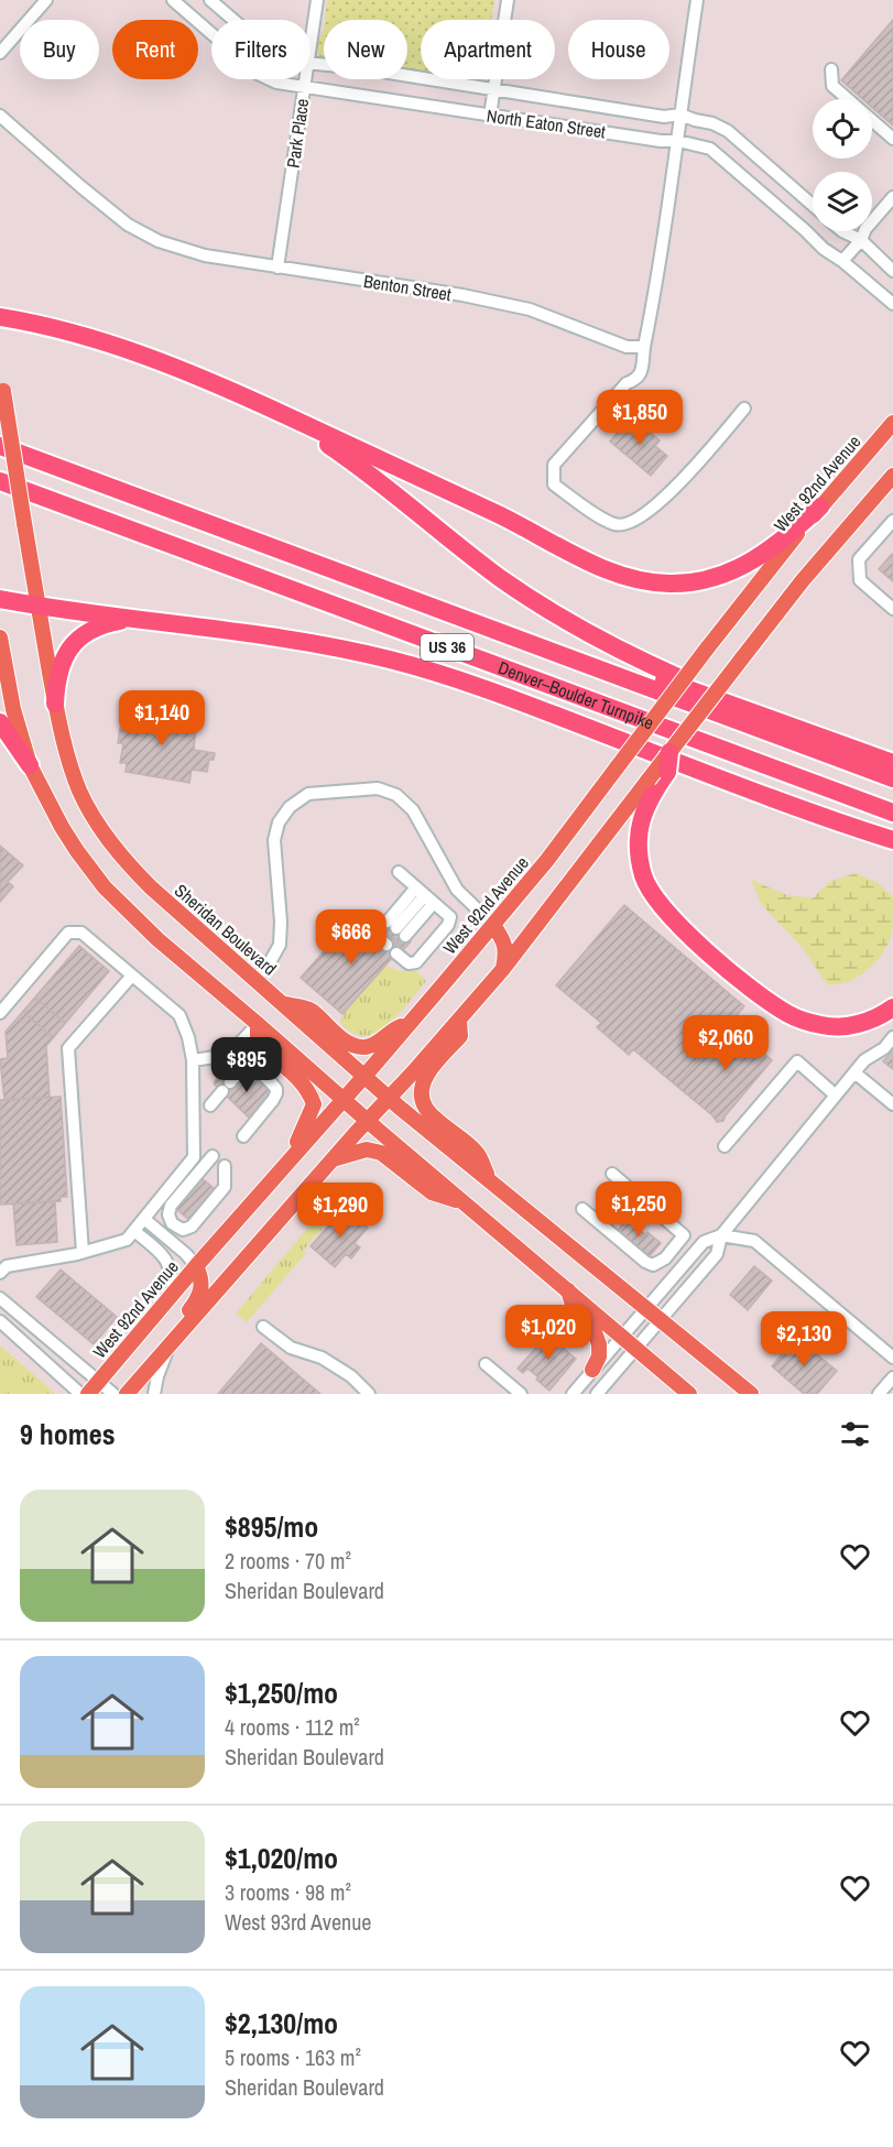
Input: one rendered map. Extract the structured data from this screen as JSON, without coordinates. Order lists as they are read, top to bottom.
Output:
{
  "streets": {
    "highway": ["US 36", "Denver–Boulder Turnpike"],
    "main road": ["West 92nd Avenue", "Sheridan Boulevard"],
    "street": ["North Eaton Street", "Park Place", "Benton Street"]
  },
  "crossings": [
    ["North Eaton Street", "Park Place"],
    ["Park Place", "Benton Street"],
    ["West 92nd Avenue", "Sheridan Boulevard"]
  ],
  "page": {
    "chip": [
      "Buy",
      "Rent",
      "Filters",
      "New",
      "Apartment",
      "House"
    ],
    "price": [
      "$1,850",
      "$1,140",
      "$666",
      "$2,060",
      "$895",
      "$1,250",
      "$1,290",
      "$1,020",
      "$2,130"
    ],
    "heading": "9 homes",
    "list": [
      {
        "name": "$895/mo",
        "note": "2 rooms · 70 m² · Sheridan Boulevard"
      },
      {
        "name": "$1,250/mo",
        "note": "4 rooms · 112 m² · Sheridan Boulevard"
      },
      {
        "name": "$1,020/mo",
        "note": "3 rooms · 98 m² · West 93rd Avenue"
      },
      {
        "name": "$2,130/mo",
        "note": "5 rooms · 163 m² · Sheridan Boulevard"
      }
    ]
  }
}
